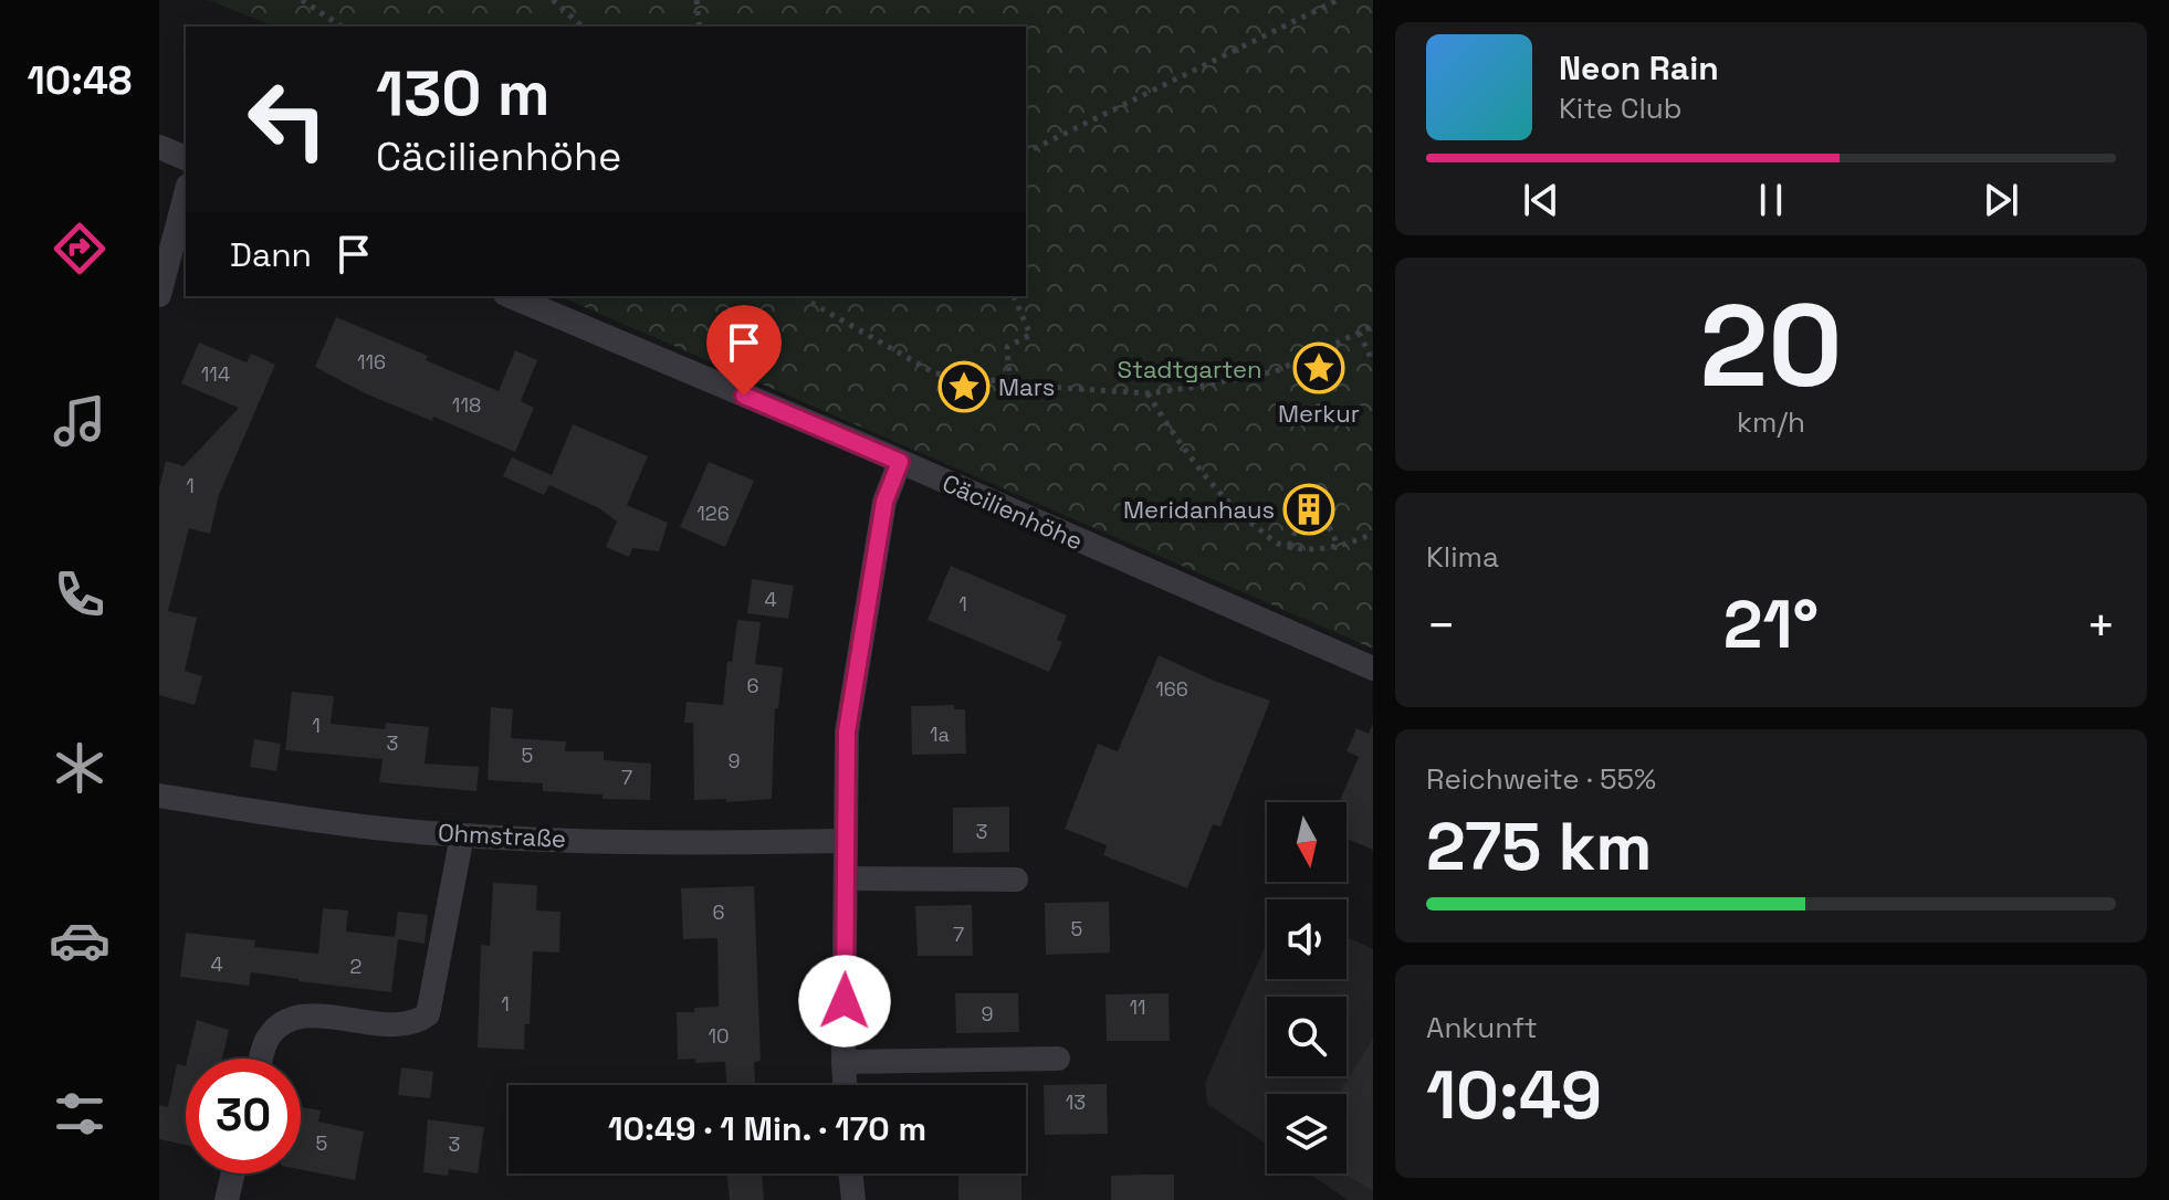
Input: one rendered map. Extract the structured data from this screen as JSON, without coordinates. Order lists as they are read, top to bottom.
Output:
{
  "streets": {
    "street": ["Cäcilienhöhe", "Ohmstraße"]
  },
  "parks": ["Stadtgarten"],
  "places": {
    "place": ["Merkur", "Mars"],
    "building": ["Meridanhaus"]
  },
  "house_numbers": [
    "116",
    "114",
    "118",
    "1",
    "126",
    "4",
    "1",
    "6",
    "166",
    "1",
    "1a",
    "3",
    "5",
    "9",
    "7",
    "3",
    "6",
    "5",
    "7",
    "4",
    "2",
    "1",
    "11",
    "9",
    "10",
    "13",
    "5",
    "3"
  ],
  "north": "bottom",
  "page": {
    "tabs": "10:48",
    "turn": ["130 m", "Cäcilienhöhe"],
    "song": ["Neon Rain", "Kite Club"],
    "then": "Dann",
    "tile": [
      ["20", "km/h"],
      "Klima",
      ["Reichweite · 55%", "275 km"],
      ["Ankunft", "10:49"]
    ],
    "heat": ["−", "21°", "+"],
    "limit": "30",
    "trip": "10:49 · 1 Min. · 170 m"
  }
}
